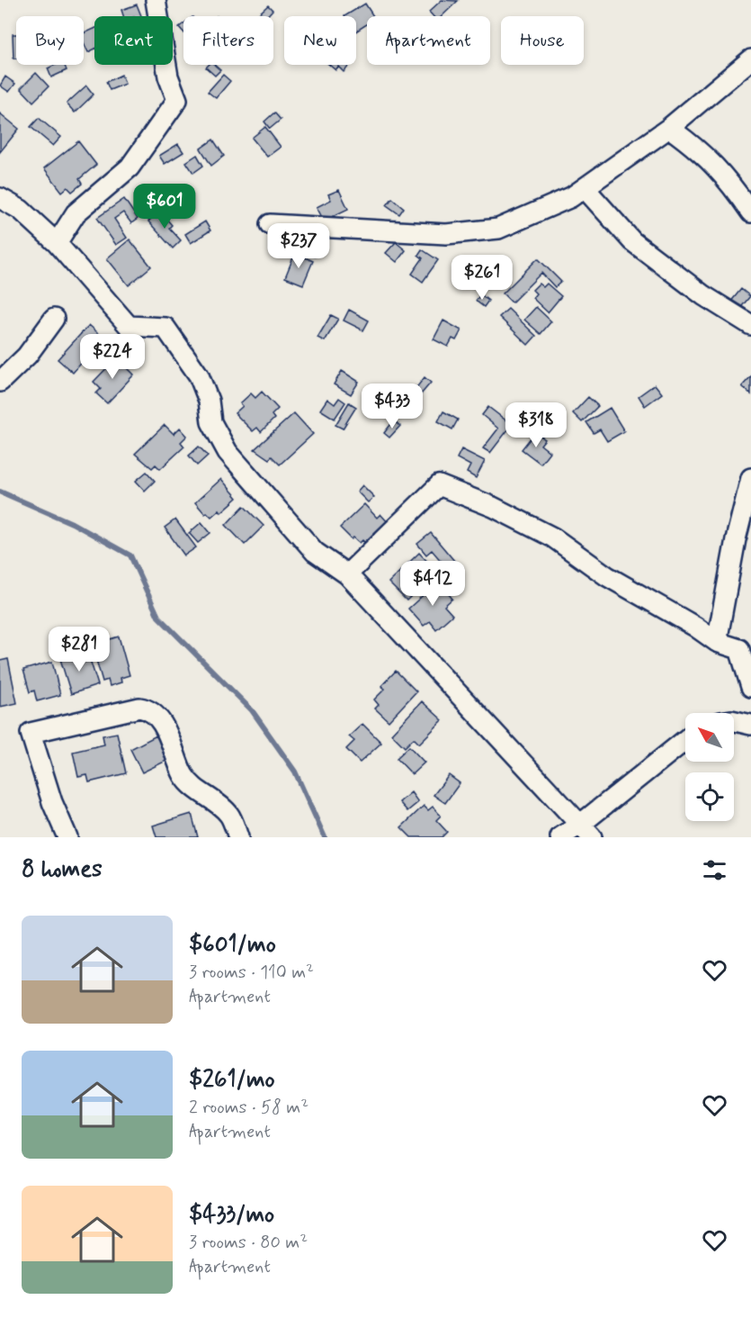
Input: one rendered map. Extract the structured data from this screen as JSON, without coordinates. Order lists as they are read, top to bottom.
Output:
{
  "north": "top left",
  "page": {
    "chip": [
      "Buy",
      "Rent",
      "Filters",
      "New",
      "Apartment",
      "House"
    ],
    "price": [
      "$601",
      "$237",
      "$261",
      "$224",
      "$433",
      "$318",
      "$412",
      "$281"
    ],
    "heading": "8 homes",
    "list": [
      {
        "name": "$601/mo",
        "note": "3 rooms · 110 m² · Apartment"
      },
      {
        "name": "$261/mo",
        "note": "2 rooms · 58 m² · Apartment"
      },
      {
        "name": "$433/mo",
        "note": "3 rooms · 80 m² · Apartment"
      }
    ]
  }
}
